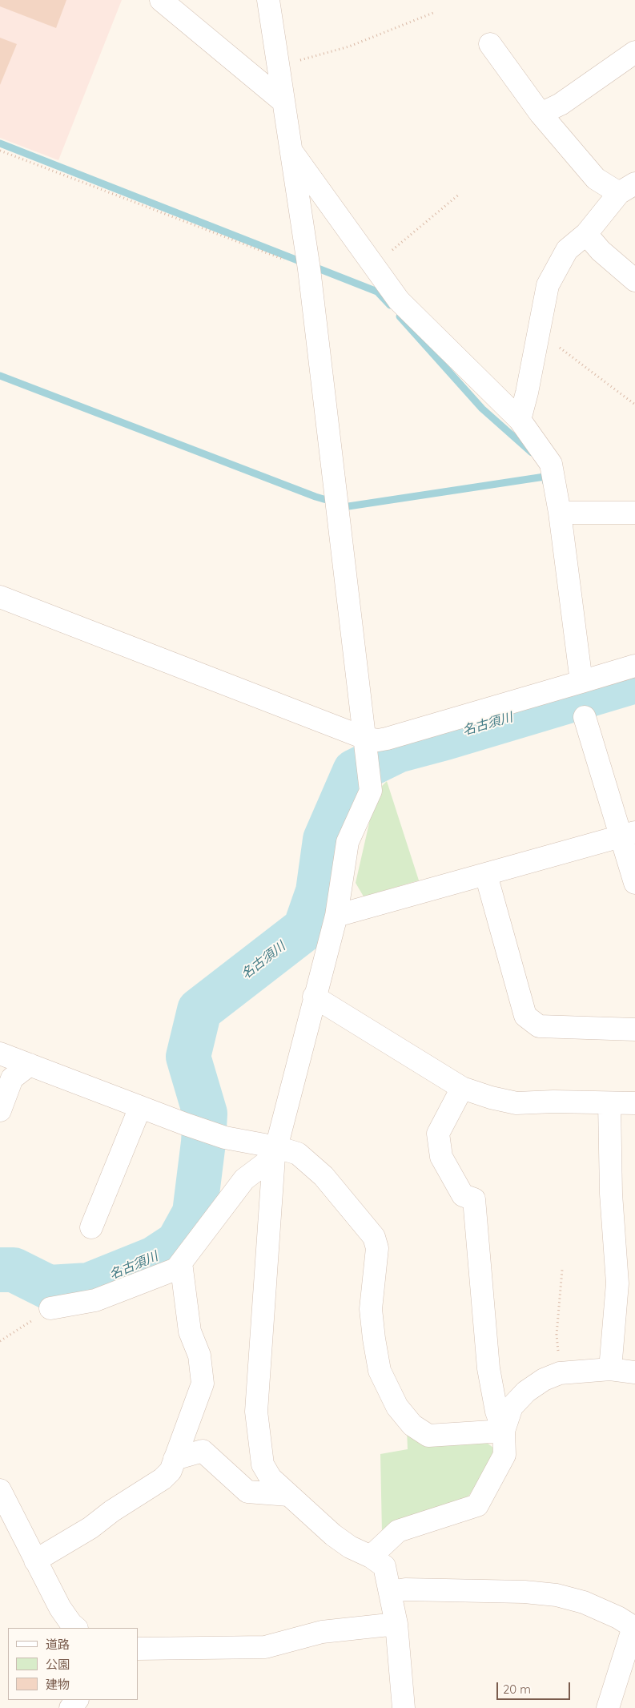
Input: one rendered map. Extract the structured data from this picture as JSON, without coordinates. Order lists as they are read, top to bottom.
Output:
{
  "water": ["名古須川"],
  "legend": ["道路", "公園", "建物"],
  "scale_bar": "20 m"
}
